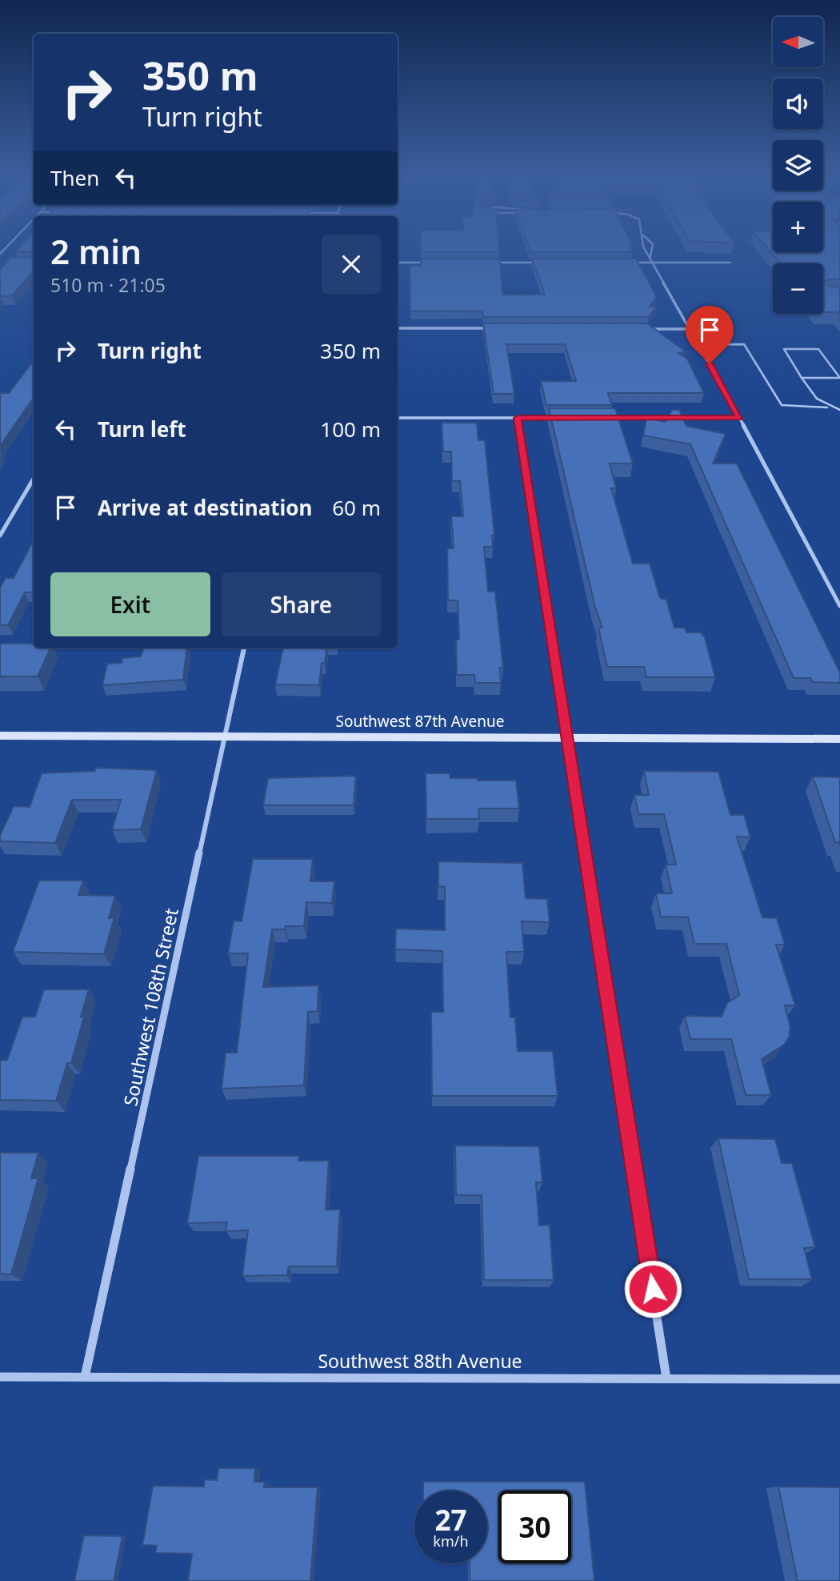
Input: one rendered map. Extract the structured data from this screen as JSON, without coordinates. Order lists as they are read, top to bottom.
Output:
{
  "streets": {
    "main road": ["Southwest 87th Avenue"],
    "street": ["Southwest 108th Street", "Southwest 88th Avenue"]
  },
  "crossings": [
    ["Southwest 87th Avenue", "Southwest 108th Street"],
    ["Southwest 108th Street", "Southwest 88th Avenue"]
  ],
  "north": "left",
  "page": {
    "map_buttons": ["+", "−"],
    "turn": ["350 m", "Turn right"],
    "then": "Then",
    "heading": ["2 min", "510 m · 21:05"],
    "list": [
      {
        "name": "Turn right",
        "value": "350 m"
      },
      {
        "name": "Turn left",
        "value": "100 m"
      },
      {
        "name": "Arrive at destination",
        "value": "60 m"
      }
    ],
    "buttons": ["Exit", "Share"],
    "speed": "27 km/h",
    "limit": "30"
  }
}
